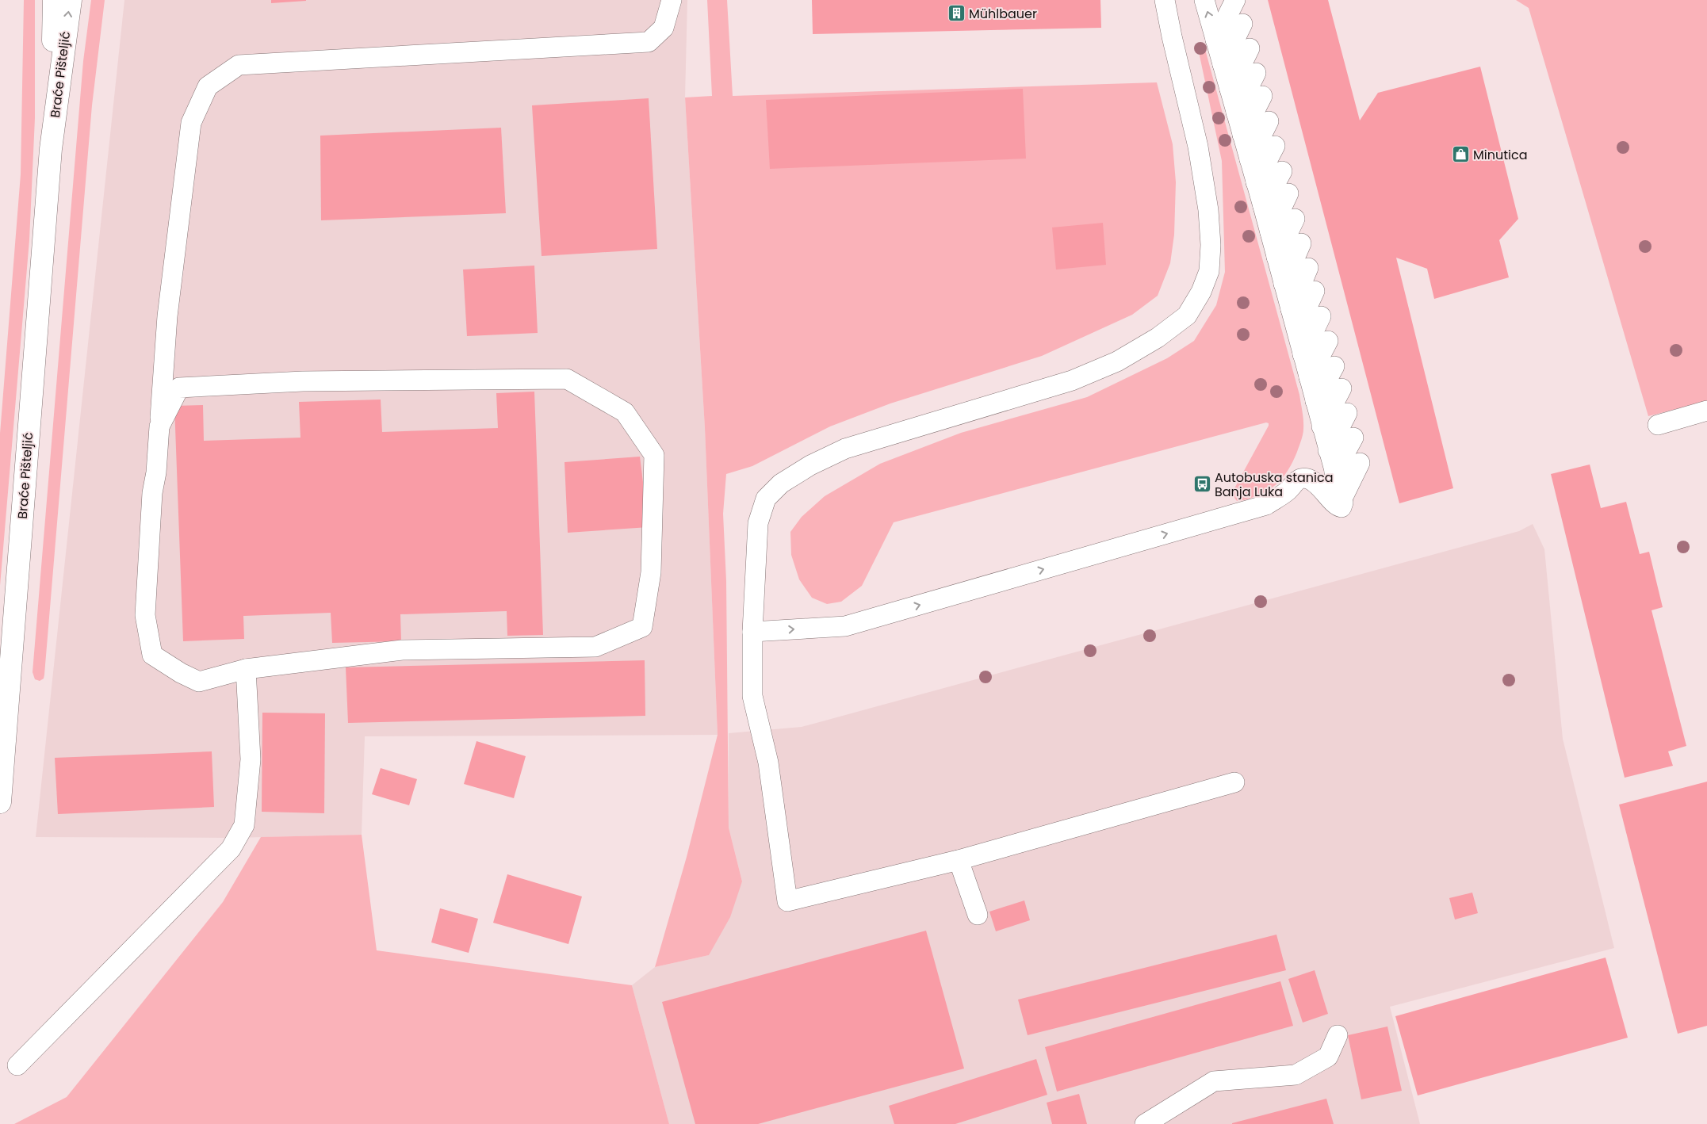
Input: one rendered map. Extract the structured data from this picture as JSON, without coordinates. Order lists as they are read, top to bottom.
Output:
{
  "streets": {
    "street": ["Braće Pišteljić"]
  },
  "places": {
    "building": ["Mühlbauer"],
    "shop": ["Minutica"],
    "bus stop": ["Autobuska stanica Banja Luka"]
  }
}
